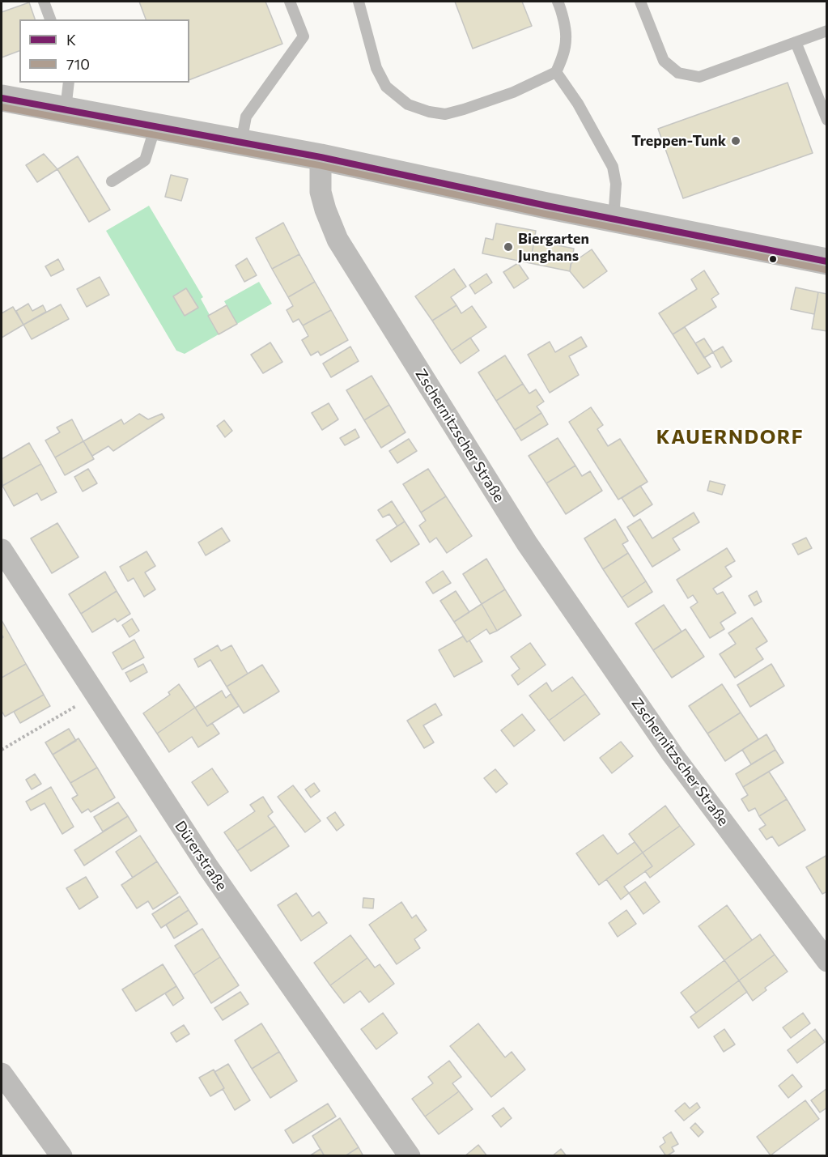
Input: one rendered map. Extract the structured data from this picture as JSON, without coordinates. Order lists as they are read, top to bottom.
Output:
{
  "streets": {
    "street": ["Zschernitzscher Straße", "Dürerstraße"]
  },
  "districts": ["KAUERNDORF"],
  "places": ["Treppen-Tunk", "Biergarten Junghans"],
  "lines": ["transit line K", "transit line 710"],
  "legend": ["K", "710"]
}
